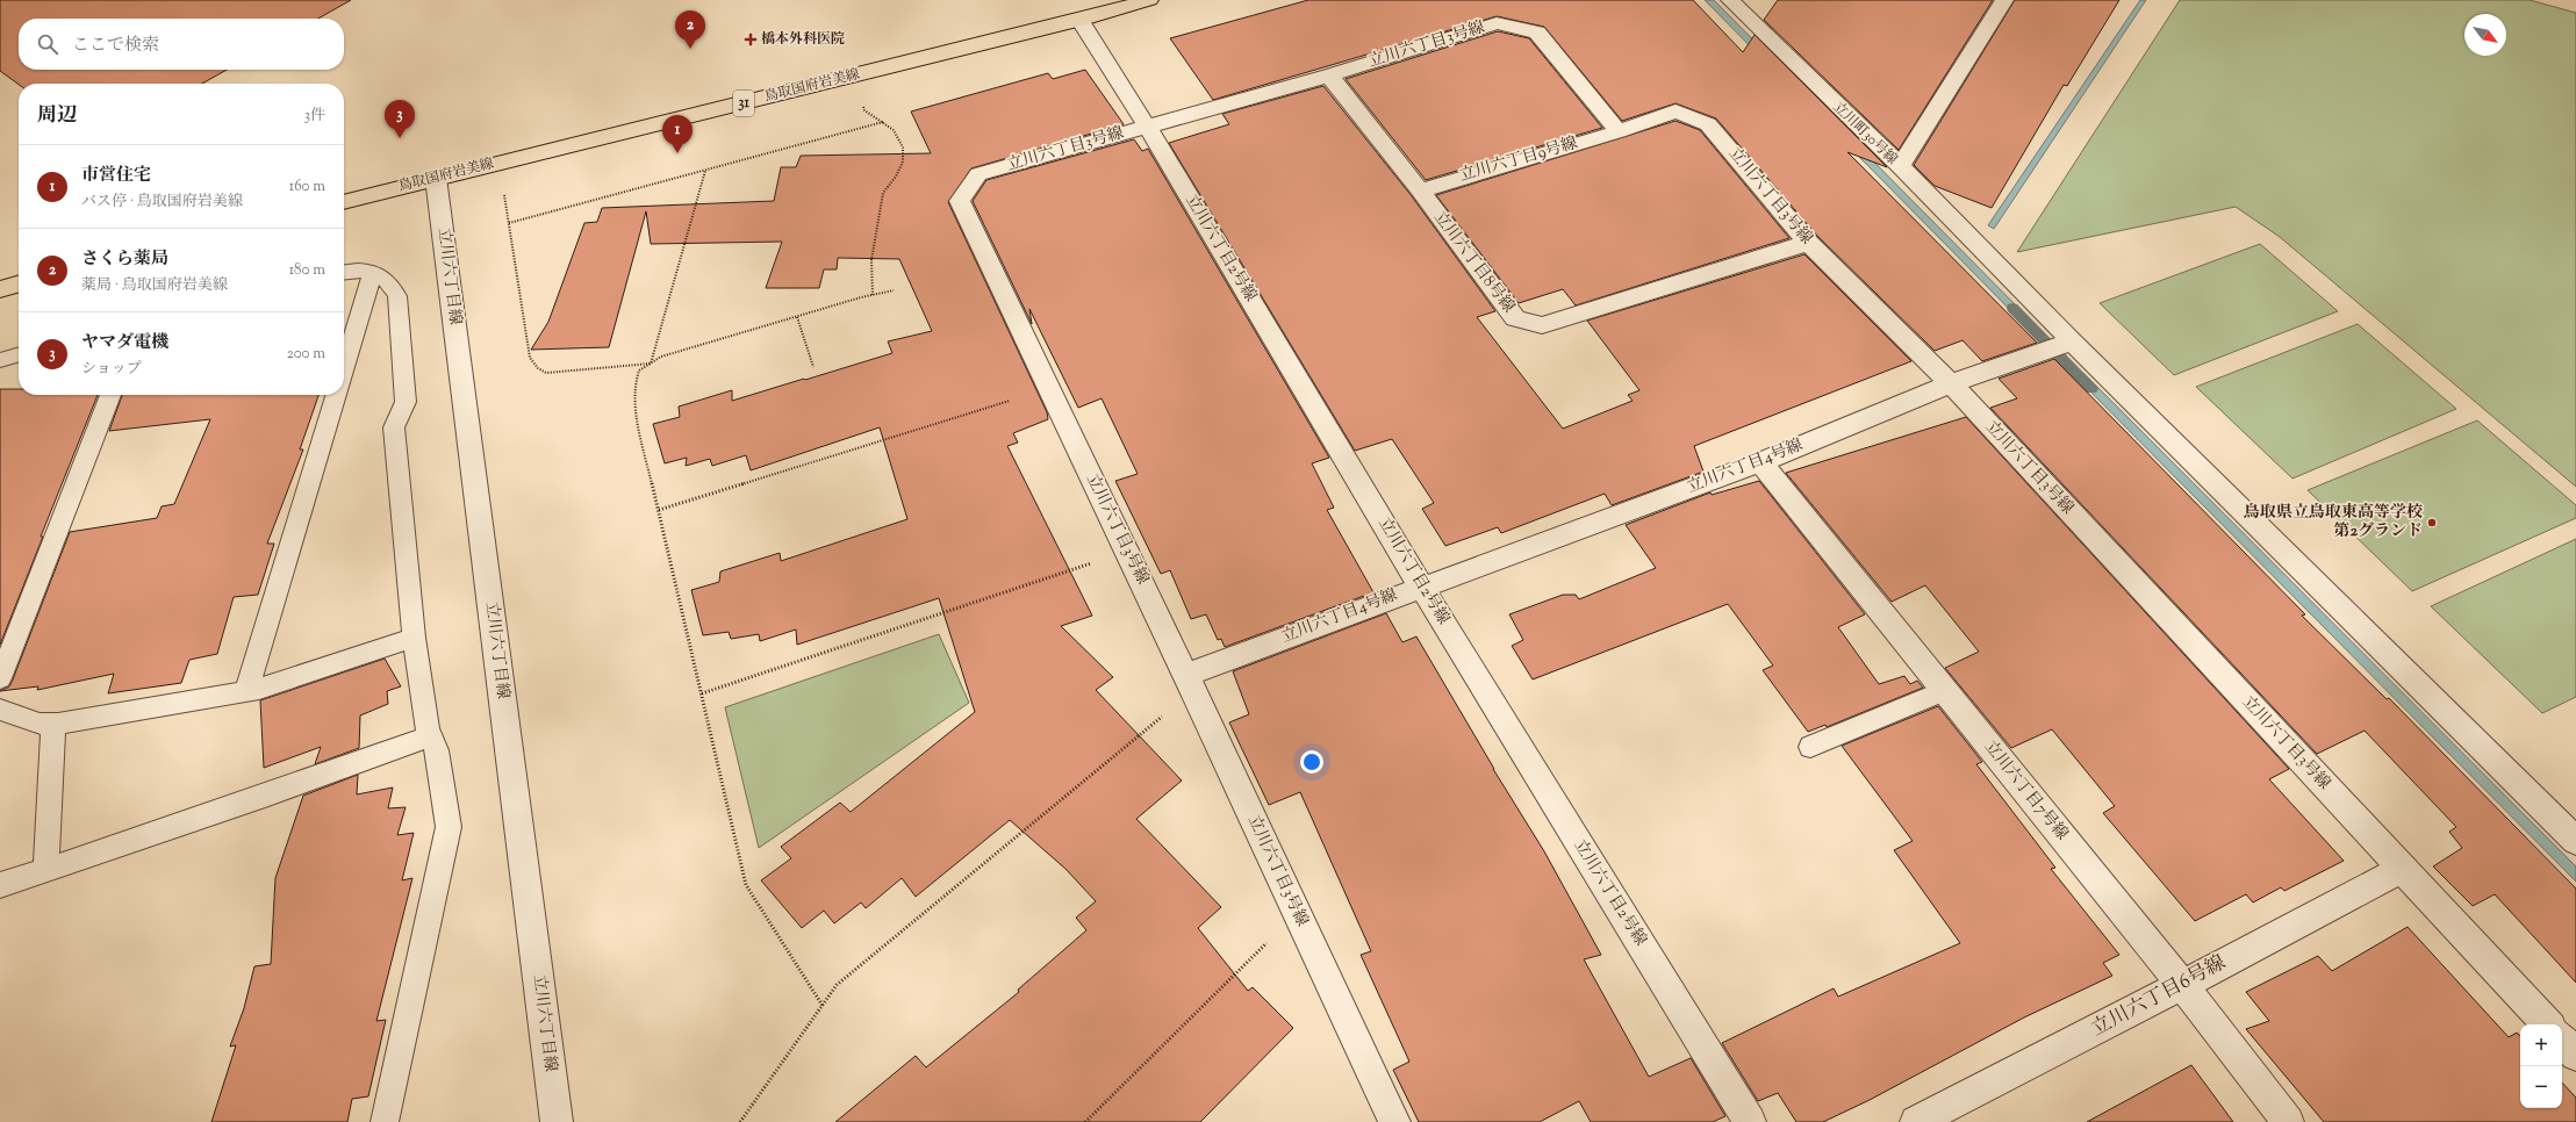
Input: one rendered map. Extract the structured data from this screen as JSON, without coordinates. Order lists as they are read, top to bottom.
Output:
{
  "streets": {
    "main road": ["鳥取国府岩美線", "31"],
    "street": [
      "立川六丁目3号線",
      "立川町30号線",
      "立川六丁目9号線",
      "立川六丁目2号線",
      "立川六丁目8号線",
      "立川六丁目線",
      "立川六丁目4号線",
      "立川六丁目7号線",
      "立川六丁目6号線"
    ]
  },
  "crossings": [
    ["立川六丁目3号線", "立川六丁目9号線"],
    ["立川六丁目3号線", "立川六丁目2号線"],
    ["立川六丁目3号線", "立川六丁目8号線"],
    ["立川六丁目3号線", "立川六丁目4号線"],
    ["立川六丁目3号線", "立川六丁目6号線"],
    ["鳥取国府岩美線", "立川六丁目2号線"],
    ["鳥取国府岩美線", "立川六丁目線"],
    ["立川六丁目9号線", "立川六丁目8号線"],
    ["立川六丁目2号線", "立川六丁目4号線"],
    ["立川六丁目4号線", "立川六丁目7号線"],
    ["立川六丁目7号線", "立川六丁目6号線"]
  ],
  "places": {
    "health": ["橋本外科医院"],
    "other": ["鳥取県立鳥取東高等学校 第2グランド"]
  },
  "north": "bottom right",
  "page": {
    "pins": ["2", "3", "1"],
    "search": "ここで検索",
    "heading": ["周辺", "3件"],
    "list": [
      {
        "mark": "1",
        "name": "市営住宅",
        "note": "バス停 · 鳥取国府岩美線",
        "value": "160 m"
      },
      {
        "mark": "2",
        "name": "さくら薬局",
        "note": "薬局 · 鳥取国府岩美線",
        "value": "180 m"
      },
      {
        "mark": "3",
        "name": "ヤマダ電機",
        "note": "ショップ",
        "value": "200 m"
      }
    ],
    "map_buttons": ["+", "−"]
  }
}
